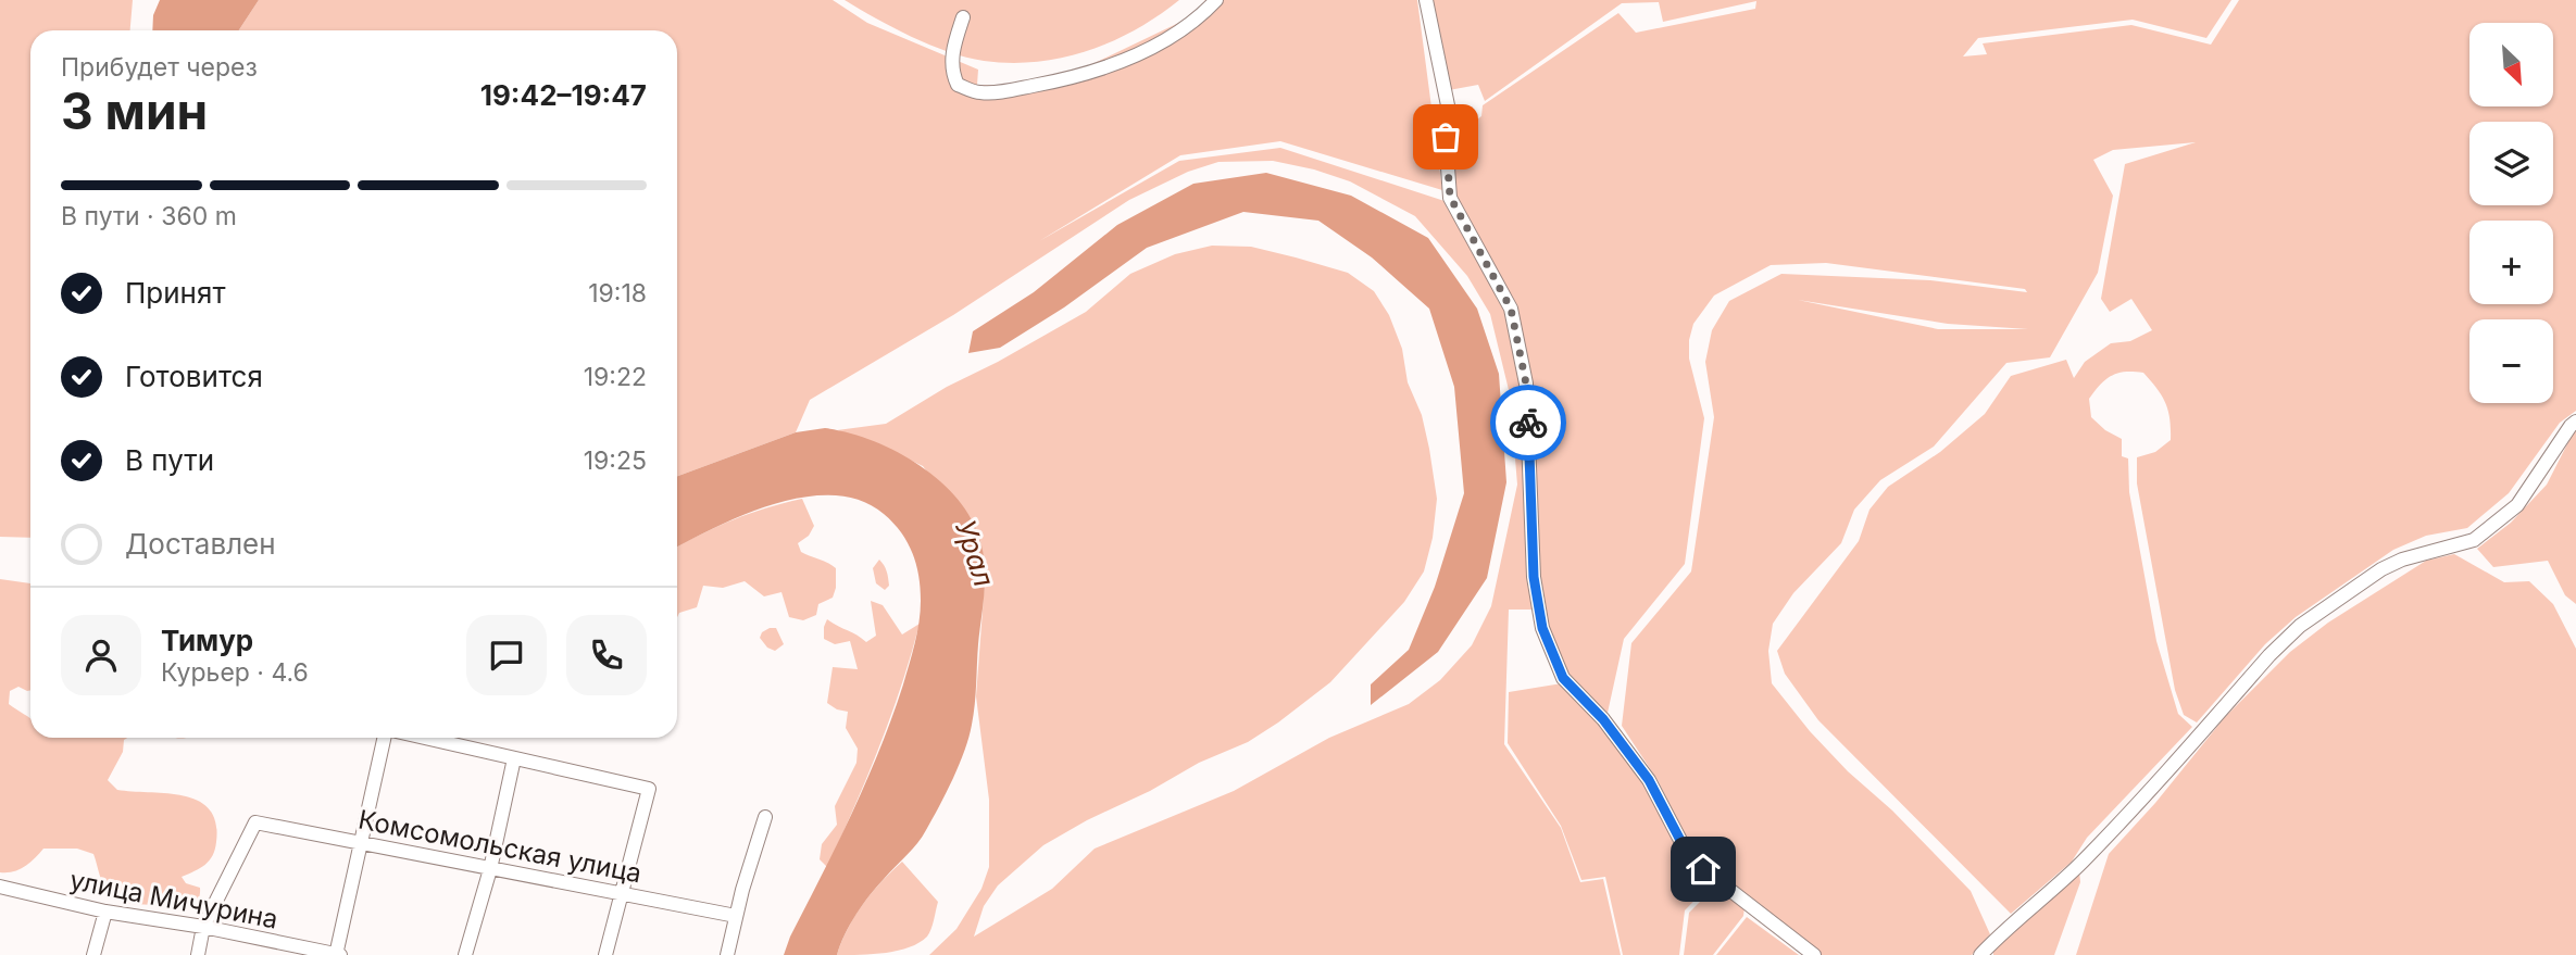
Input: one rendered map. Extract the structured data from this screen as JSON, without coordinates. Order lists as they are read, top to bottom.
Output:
{
  "streets": {
    "street": ["Комсомольская улица", "улица Мичурина"]
  },
  "crossings": [
    ["Комсомольская улица", "улица Мичурина"]
  ],
  "water": ["Урал"],
  "north": "bottom right",
  "page": {
    "map_buttons": ["+", "−"],
    "heading": ["3 мин", "Прибудет через", "19:42–19:47"],
    "panel": ["Тимур", "Курьер · 4.6"],
    "bar": "В пути · 360 m",
    "list": [
      ["Принят", "19:18"],
      ["Готовится", "19:22"],
      ["В пути", "19:25"],
      "Доставлен"
    ]
  }
}
